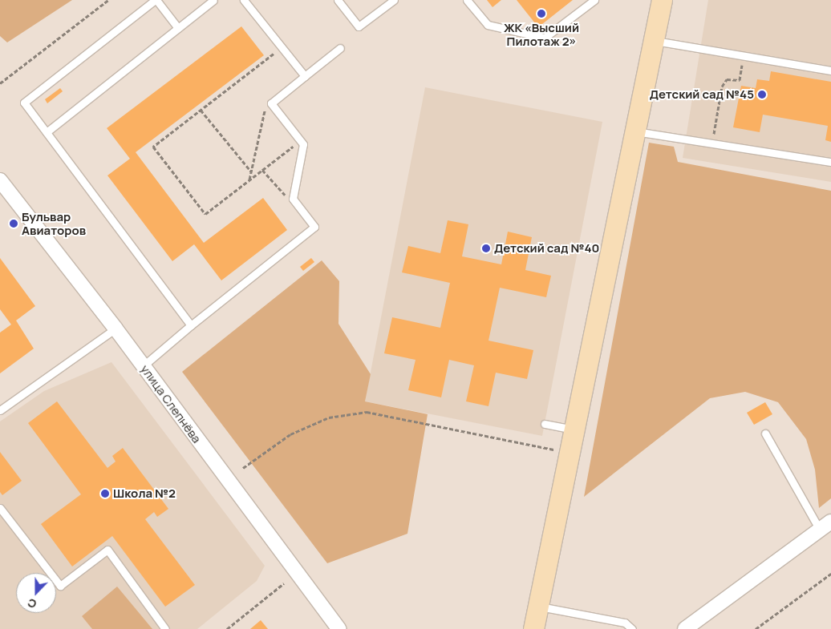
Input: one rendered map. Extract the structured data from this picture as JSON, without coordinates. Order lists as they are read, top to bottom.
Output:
{
  "streets": {
    "street": ["улица Слепнёва"]
  },
  "places": [
    "ЖК «Высший Пилотаж 2»",
    "Детский сад №45",
    "Бульвар Авиаторов",
    "Детский сад №40",
    "Школа №2"
  ],
  "north": "bottom"
}
